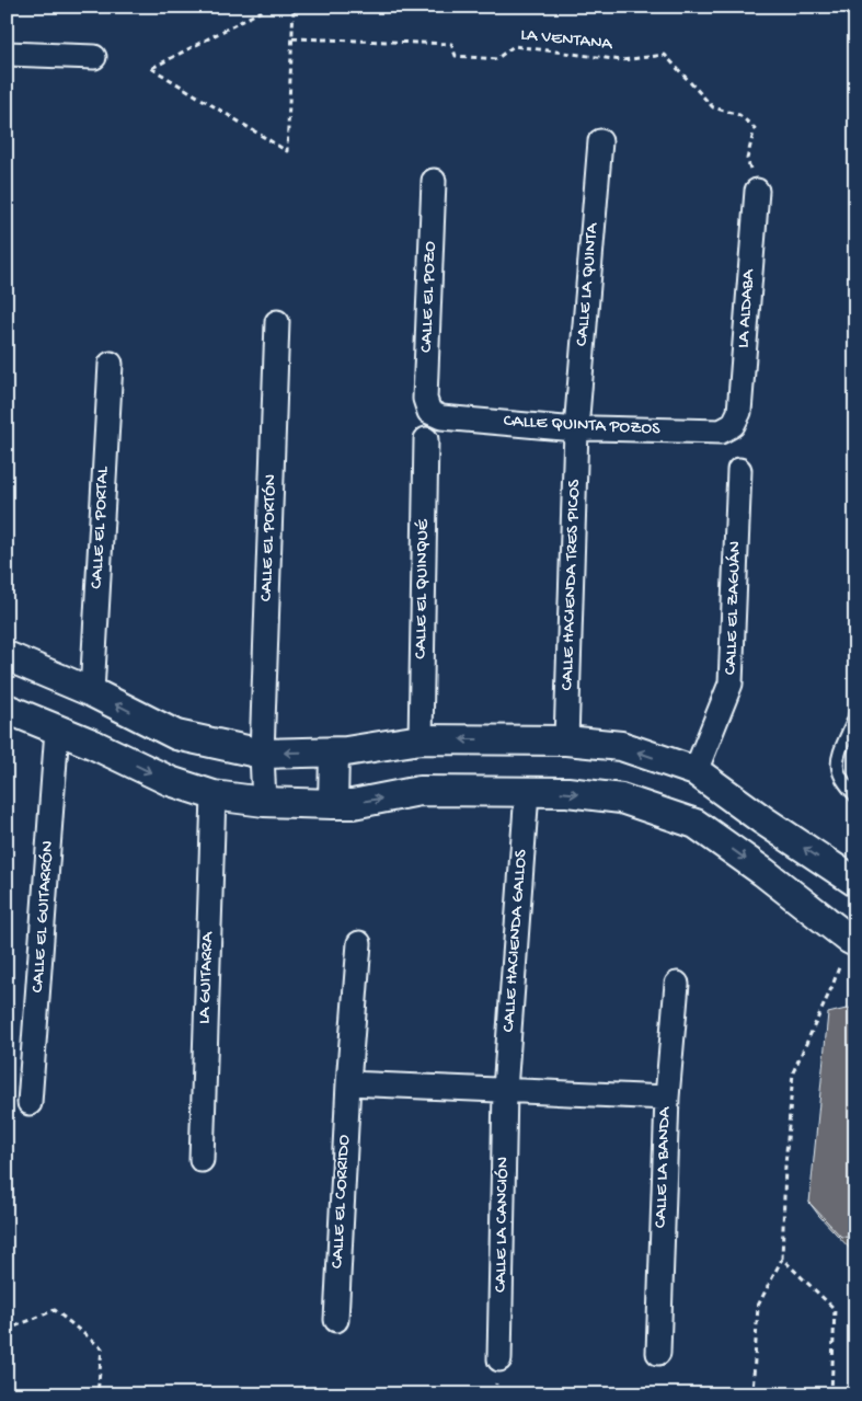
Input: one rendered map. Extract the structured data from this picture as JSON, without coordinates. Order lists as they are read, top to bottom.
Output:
{
  "streets": {
    "street": [
      "CALLE LA QUINTA",
      "CALLE EL POZO",
      "LA ALDABA",
      "CALLE QUINTA POZOS",
      "CALLE EL PORTAL",
      "CALLE EL PORTÓN",
      "CALLE HACIENDA TRES PICOS",
      "CALLE EL QUINQUÉ",
      "CALLE EL ZAGUÁN",
      "CALLE EL GUITARRÓN",
      "CALLE HACIENDA GALLOS",
      "LA GUITARRA",
      "CALLE LA BANDA",
      "CALLE EL CORRIDO",
      "CALLE LA CANCIÓN"
    ],
    "path": ["LA VENTANA"]
  },
  "crossings": [
    ["LA VENTANA", "LA ALDABA"],
    ["CALLE LA QUINTA", "CALLE QUINTA POZOS"],
    ["CALLE LA QUINTA", "CALLE HACIENDA TRES PICOS"],
    ["CALLE EL POZO", "CALLE QUINTA POZOS"],
    ["LA ALDABA", "CALLE QUINTA POZOS"],
    ["CALLE QUINTA POZOS", "CALLE HACIENDA TRES PICOS"],
    ["CALLE HACIENDA GALLOS", "CALLE LA CANCIÓN"]
  ]
}
